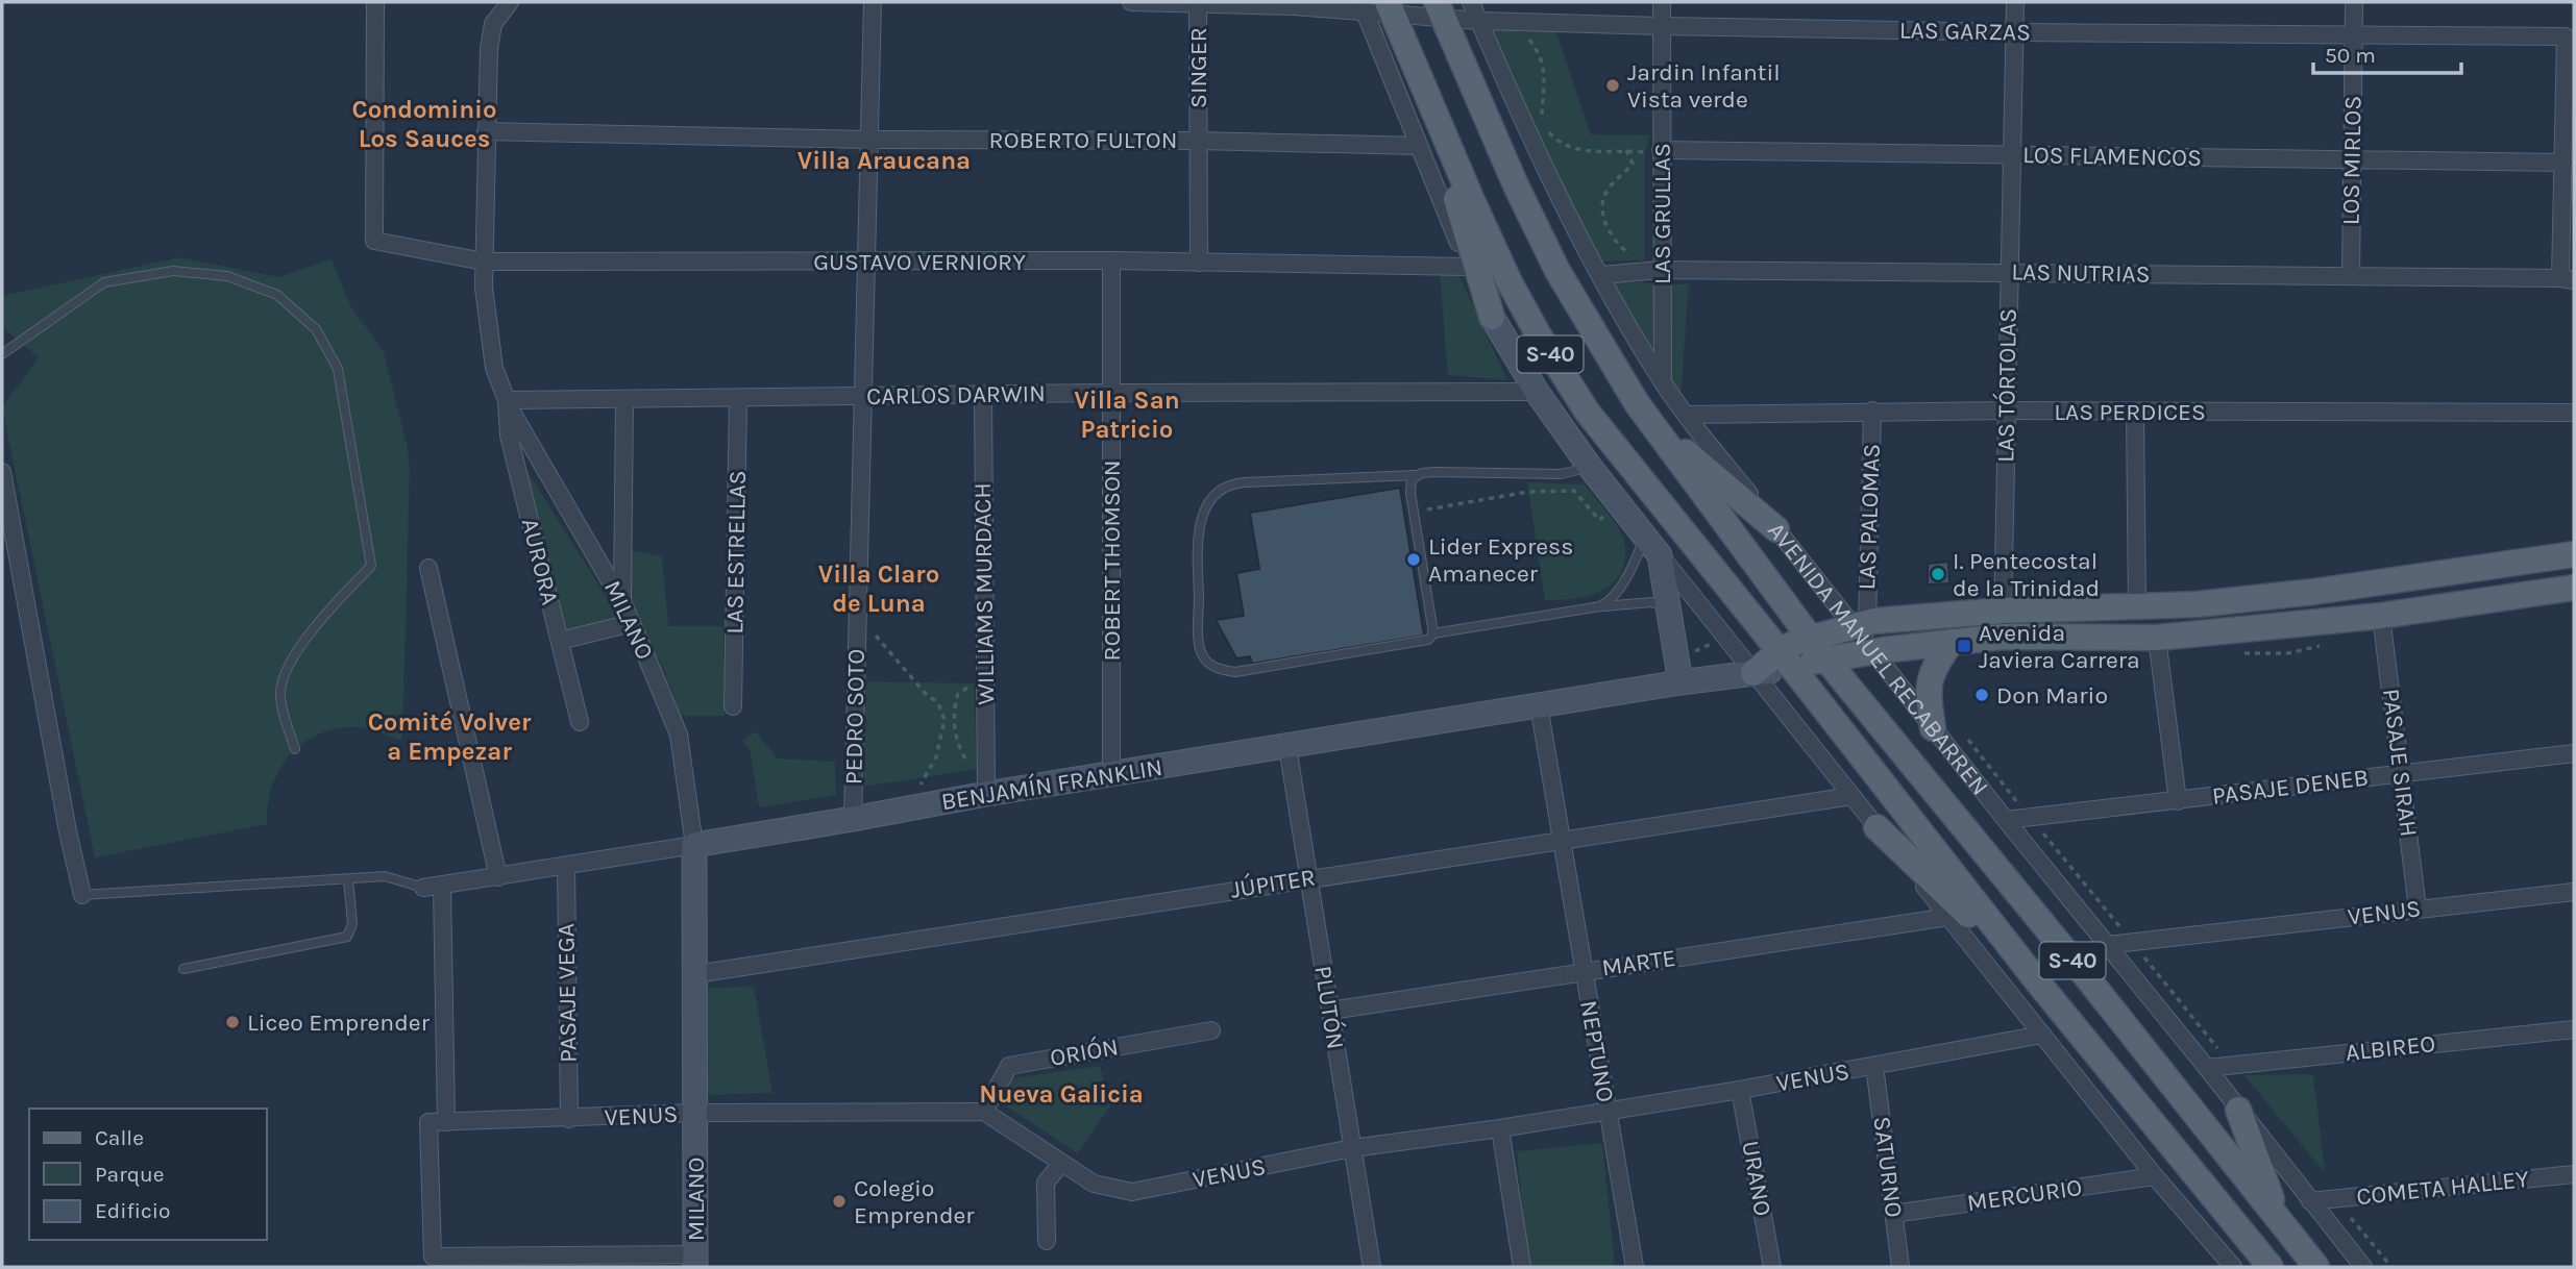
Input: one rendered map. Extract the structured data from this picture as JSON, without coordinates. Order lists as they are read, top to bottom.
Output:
{
  "streets": {
    "main road": ["S-40", "AVENIDA MANUEL RECABARREN"],
    "street": [
      "LAS GARZAS",
      "SINGER",
      "ROBERTO FULTON",
      "LOS FLAMENCOS",
      "LOS MIRLOS",
      "LAS GRULLAS",
      "GUSTAVO VERNIORY",
      "LAS NUTRIAS",
      "LAS TÓRTOLAS",
      "CARLOS DARWIN",
      "LAS PERDICES",
      "LAS PALOMAS",
      "LAS ESTRELLAS",
      "ROBERT THOMSON",
      "AURORA",
      "WILLIAMS MURDACH",
      "MILANO",
      "PEDRO SOTO",
      "PASAJE SIRAH",
      "BENJAMÍN FRANKLIN",
      "PASAJE DENEB",
      "JÚPITER",
      "VENUS",
      "MARTE",
      "PASAJE VEGA",
      "PLUTÓN",
      "ALBIREO",
      "NEPTUNO",
      "ORIÓN",
      "SATURNO",
      "URANO",
      "COMETA HALLEY",
      "MERCURIO"
    ]
  },
  "crossings": [
    ["LAS GARZAS", "SINGER"],
    ["LAS GARZAS", "LOS FLAMENCOS"],
    ["LAS GARZAS", "LOS MIRLOS"],
    ["LAS GARZAS", "LAS GRULLAS"],
    ["LAS GARZAS", "S-40"],
    ["LAS GARZAS", "LAS TÓRTOLAS"],
    ["LAS GARZAS", "AVENIDA MANUEL RECABARREN"],
    ["SINGER", "ROBERTO FULTON"],
    ["SINGER", "GUSTAVO VERNIORY"],
    ["ROBERTO FULTON", "MILANO"],
    ["ROBERTO FULTON", "PEDRO SOTO"],
    ["LOS FLAMENCOS", "LOS MIRLOS"],
    ["LOS FLAMENCOS", "LAS GRULLAS"],
    ["LOS FLAMENCOS", "LAS TÓRTOLAS"],
    ["LOS MIRLOS", "LAS NUTRIAS"],
    ["LAS GRULLAS", "LAS NUTRIAS"],
    ["LAS GRULLAS", "AVENIDA MANUEL RECABARREN"],
    ["GUSTAVO VERNIORY", "ROBERT THOMSON"],
    ["GUSTAVO VERNIORY", "MILANO"],
    ["GUSTAVO VERNIORY", "PEDRO SOTO"],
    ["LAS NUTRIAS", "LAS TÓRTOLAS"],
    ["LAS NUTRIAS", "AVENIDA MANUEL RECABARREN"],
    ["LAS TÓRTOLAS", "LAS PERDICES"],
    ["CARLOS DARWIN", "LAS ESTRELLAS"],
    ["CARLOS DARWIN", "ROBERT THOMSON"],
    ["CARLOS DARWIN", "AURORA"],
    ["CARLOS DARWIN", "WILLIAMS MURDACH"],
    ["CARLOS DARWIN", "MILANO"],
    ["CARLOS DARWIN", "PEDRO SOTO"],
    ["LAS PERDICES", "LAS PALOMAS"],
    ["LAS PERDICES", "AVENIDA MANUEL RECABARREN"],
    ["LAS PALOMAS", "AVENIDA MANUEL RECABARREN"],
    ["ROBERT THOMSON", "BENJAMÍN FRANKLIN"],
    ["AURORA", "MILANO"],
    ["WILLIAMS MURDACH", "BENJAMÍN FRANKLIN"],
    ["MILANO", "BENJAMÍN FRANKLIN"],
    ["MILANO", "JÚPITER"],
    ["MILANO", "VENUS"],
    ["AVENIDA MANUEL RECABARREN", "PASAJE DENEB"],
    ["AVENIDA MANUEL RECABARREN", "VENUS"],
    ["AVENIDA MANUEL RECABARREN", "ALBIREO"],
    ["AVENIDA MANUEL RECABARREN", "COMETA HALLEY"],
    ["PEDRO SOTO", "BENJAMÍN FRANKLIN"],
    ["PASAJE SIRAH", "PASAJE DENEB"],
    ["PASAJE SIRAH", "VENUS"],
    ["BENJAMÍN FRANKLIN", "PASAJE VEGA"],
    ["BENJAMÍN FRANKLIN", "PLUTÓN"],
    ["BENJAMÍN FRANKLIN", "NEPTUNO"],
    ["JÚPITER", "PLUTÓN"],
    ["JÚPITER", "NEPTUNO"],
    ["VENUS", "PASAJE VEGA"],
    ["VENUS", "PLUTÓN"],
    ["VENUS", "NEPTUNO"],
    ["VENUS", "ORIÓN"],
    ["VENUS", "SATURNO"],
    ["VENUS", "URANO"],
    ["MARTE", "PLUTÓN"],
    ["MARTE", "NEPTUNO"],
    ["SATURNO", "MERCURIO"]
  ],
  "districts": [
    "Condominio Los Sauces",
    "Villa Araucana",
    "Villa San Patricio",
    "Villa Claro de Luna",
    "Comité Volver a Empezar",
    "Nueva Galicia"
  ],
  "places": {
    "other": [
      "Jardin Infantil Vista verde",
      "Lider Express Amanecer",
      "I. Pentecostal de la Trinidad",
      "Don Mario",
      "Liceo Emprender",
      "Colegio Emprender"
    ],
    "transit": ["Avenida Javiera Carrera"]
  },
  "legend": ["Calle", "Parque", "Edificio"],
  "scale_bar": "50 m"
}
